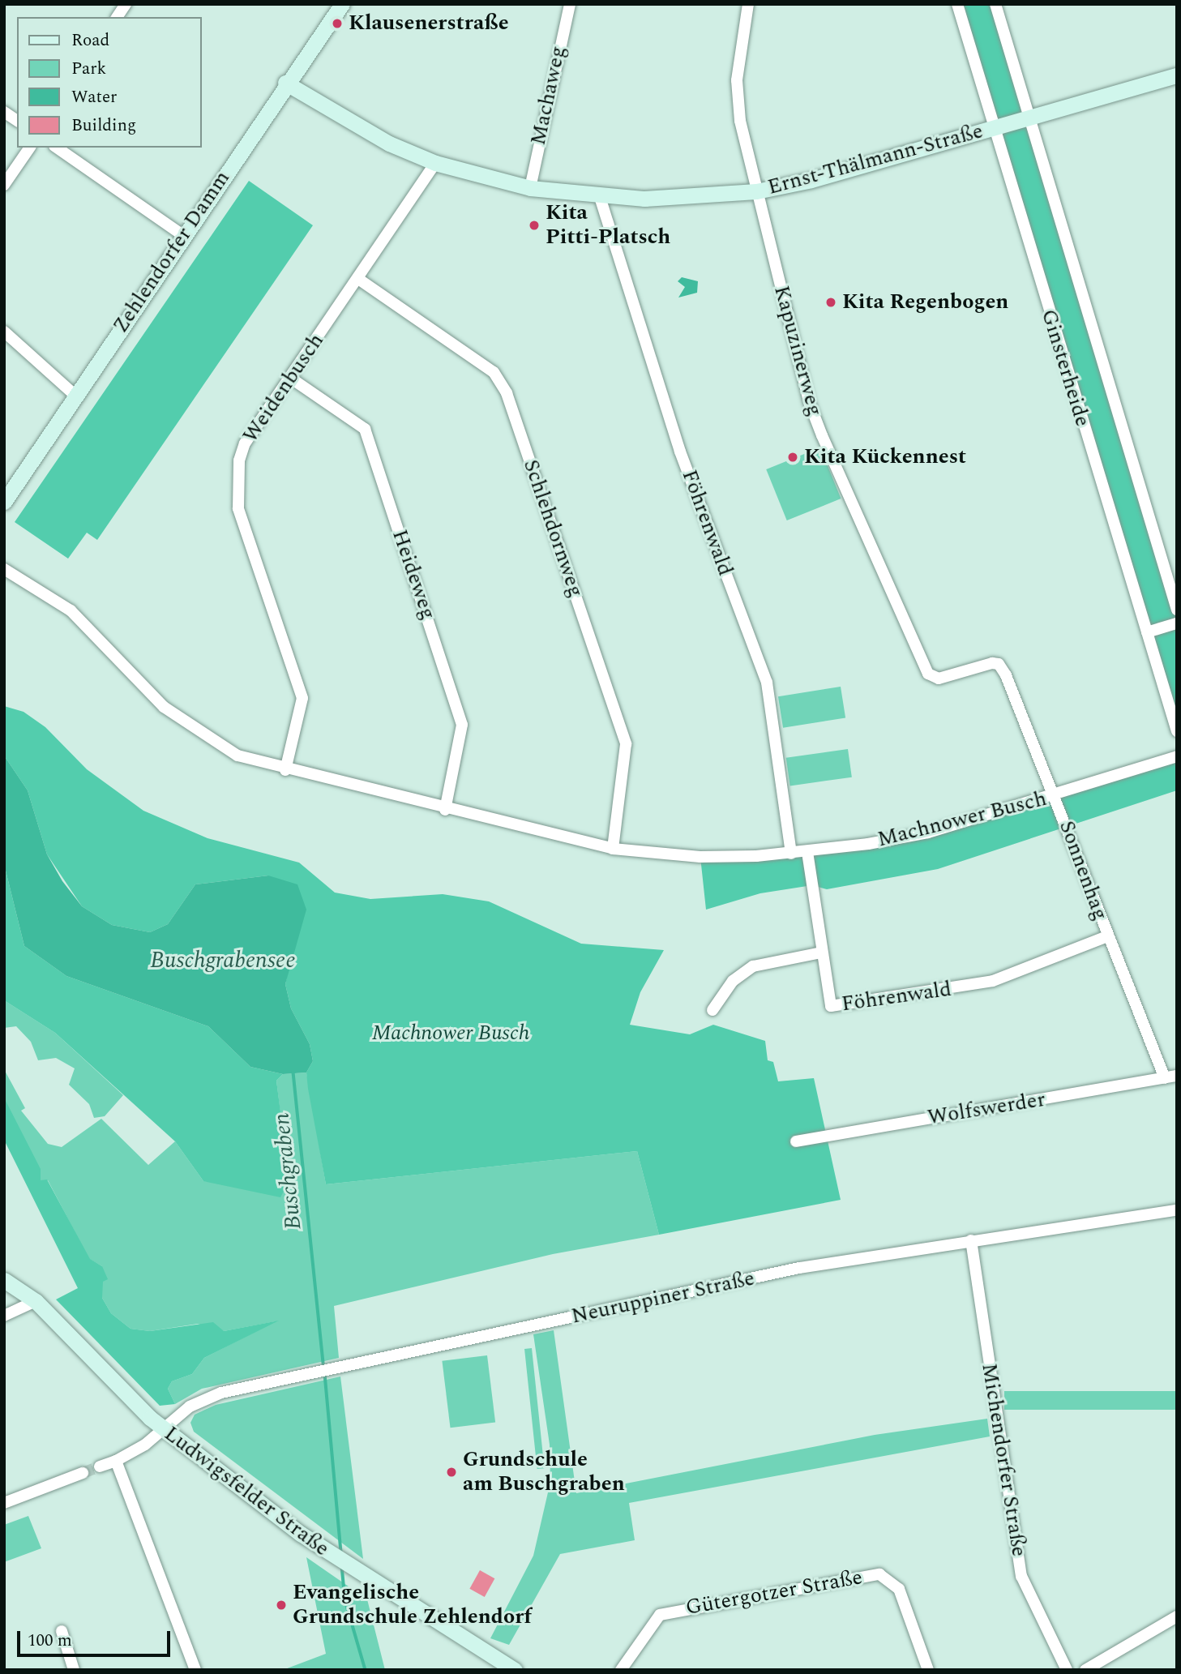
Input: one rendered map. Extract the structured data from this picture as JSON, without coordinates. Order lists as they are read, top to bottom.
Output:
{
  "streets": {
    "street": [
      "Machaweg",
      "Ernst-Thälmann-Straße",
      "Zehlendorfer Damm",
      "Kapuzinerweg",
      "Ginsterheide",
      "Weidenbusch",
      "Föhrenwald",
      "Schlehdornweg",
      "Heideweg",
      "Machnower Busch",
      "Sonnenhag",
      "Wolfswerder",
      "Neuruppiner Straße",
      "Michendorfer Straße",
      "Ludwigsfelder Straße",
      "Gütergotzer Straße"
    ]
  },
  "crossings": [
    ["Machaweg", "Ernst-Thälmann-Straße"],
    ["Ernst-Thälmann-Straße", "Zehlendorfer Damm"],
    ["Ernst-Thälmann-Straße", "Kapuzinerweg"],
    ["Ernst-Thälmann-Straße", "Ginsterheide"],
    ["Ernst-Thälmann-Straße", "Weidenbusch"],
    ["Ernst-Thälmann-Straße", "Föhrenwald"],
    ["Kapuzinerweg", "Sonnenhag"],
    ["Weidenbusch", "Schlehdornweg"],
    ["Weidenbusch", "Heideweg"],
    ["Weidenbusch", "Machnower Busch"],
    ["Föhrenwald", "Machnower Busch"],
    ["Föhrenwald", "Sonnenhag"],
    ["Schlehdornweg", "Machnower Busch"],
    ["Heideweg", "Machnower Busch"],
    ["Machnower Busch", "Sonnenhag"],
    ["Sonnenhag", "Wolfswerder"],
    ["Neuruppiner Straße", "Michendorfer Straße"],
    ["Neuruppiner Straße", "Ludwigsfelder Straße"]
  ],
  "water": ["Buschgrabensee", "Buschgraben"],
  "parks": ["Machnower Busch"],
  "places": [
    "Klausenerstraße",
    "Kita Pitti-Platsch",
    "Kita Regenbogen",
    "Kita Kückennest",
    "Grundschule am Buschgraben",
    "Evangelische Grundschule Zehlendorf"
  ],
  "legend": [
    "Road",
    "Park",
    "Water",
    "Building"
  ],
  "scale_bar": "100 m"
}
